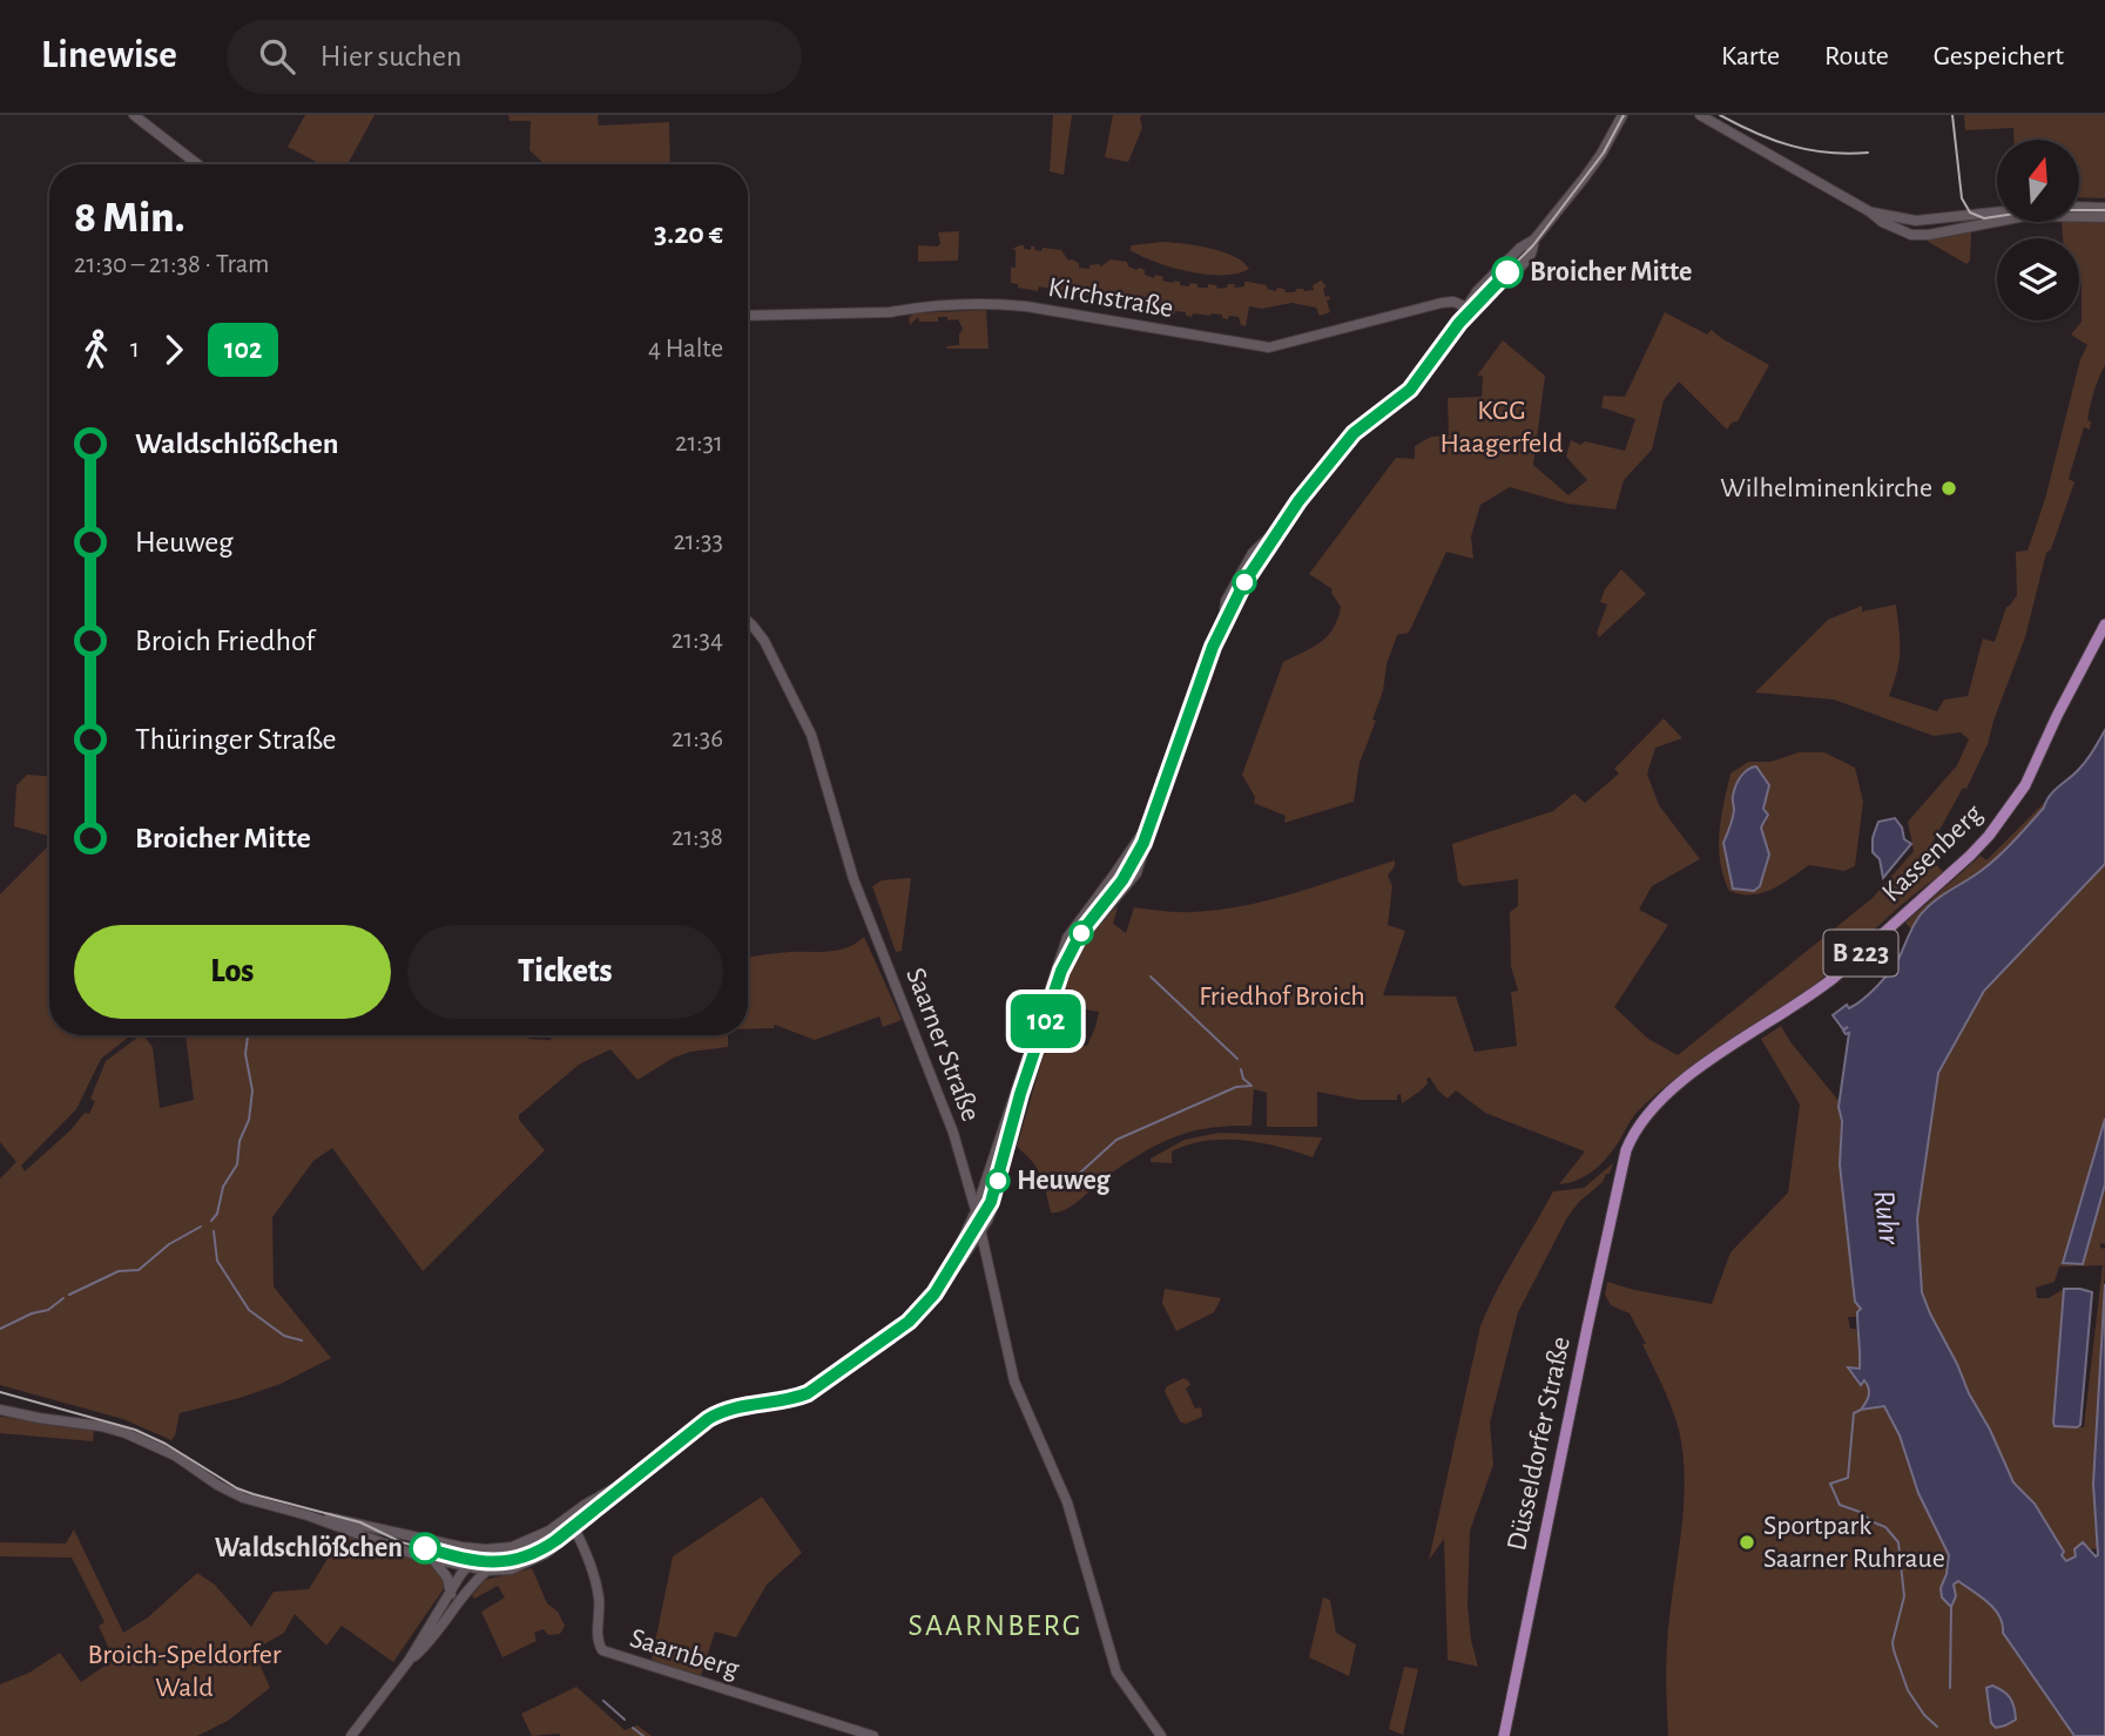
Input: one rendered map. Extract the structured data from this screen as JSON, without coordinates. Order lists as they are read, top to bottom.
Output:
{
  "streets": {
    "main road": [
      "Kirchstraße",
      "Kassenberg",
      "B 223",
      "Saarner Straße",
      "Düsseldorfer Straße",
      "Saarnberg"
    ]
  },
  "crossings": [
    ["Kassenberg", "Düsseldorfer Straße"]
  ],
  "districts": ["SAARNBERG"],
  "water": ["Ruhr"],
  "parks": ["KGG Haagerfeld", "Friedhof Broich", "Broich-Speldorfer Wald"],
  "places": [
    "Broicher Mitte",
    "Wilhelminenkirche",
    "Heuweg",
    "Sportpark Saarner Ruhraue",
    "Waldschlößchen"
  ],
  "lines": ["tram line 102"],
  "north": "top",
  "page": {
    "header": "Linewise",
    "search": "Hier suchen",
    "nav": ["Karte", "Route", "Gespeichert"],
    "on_map": "102",
    "heading": ["8 Min.", "21:30 – 21:38 · Tram", "3.20 €"],
    "legs": ["1", "102", "4 Halte"],
    "list": [
      {
        "name": "Waldschlößchen",
        "value": "21:31"
      },
      {
        "name": "Heuweg",
        "value": "21:33"
      },
      {
        "name": "Broich Friedhof",
        "value": "21:34"
      },
      {
        "name": "Thüringer Straße",
        "value": "21:36"
      },
      {
        "name": "Broicher Mitte",
        "value": "21:38"
      }
    ],
    "buttons": ["Los", "Tickets"]
  }
}
